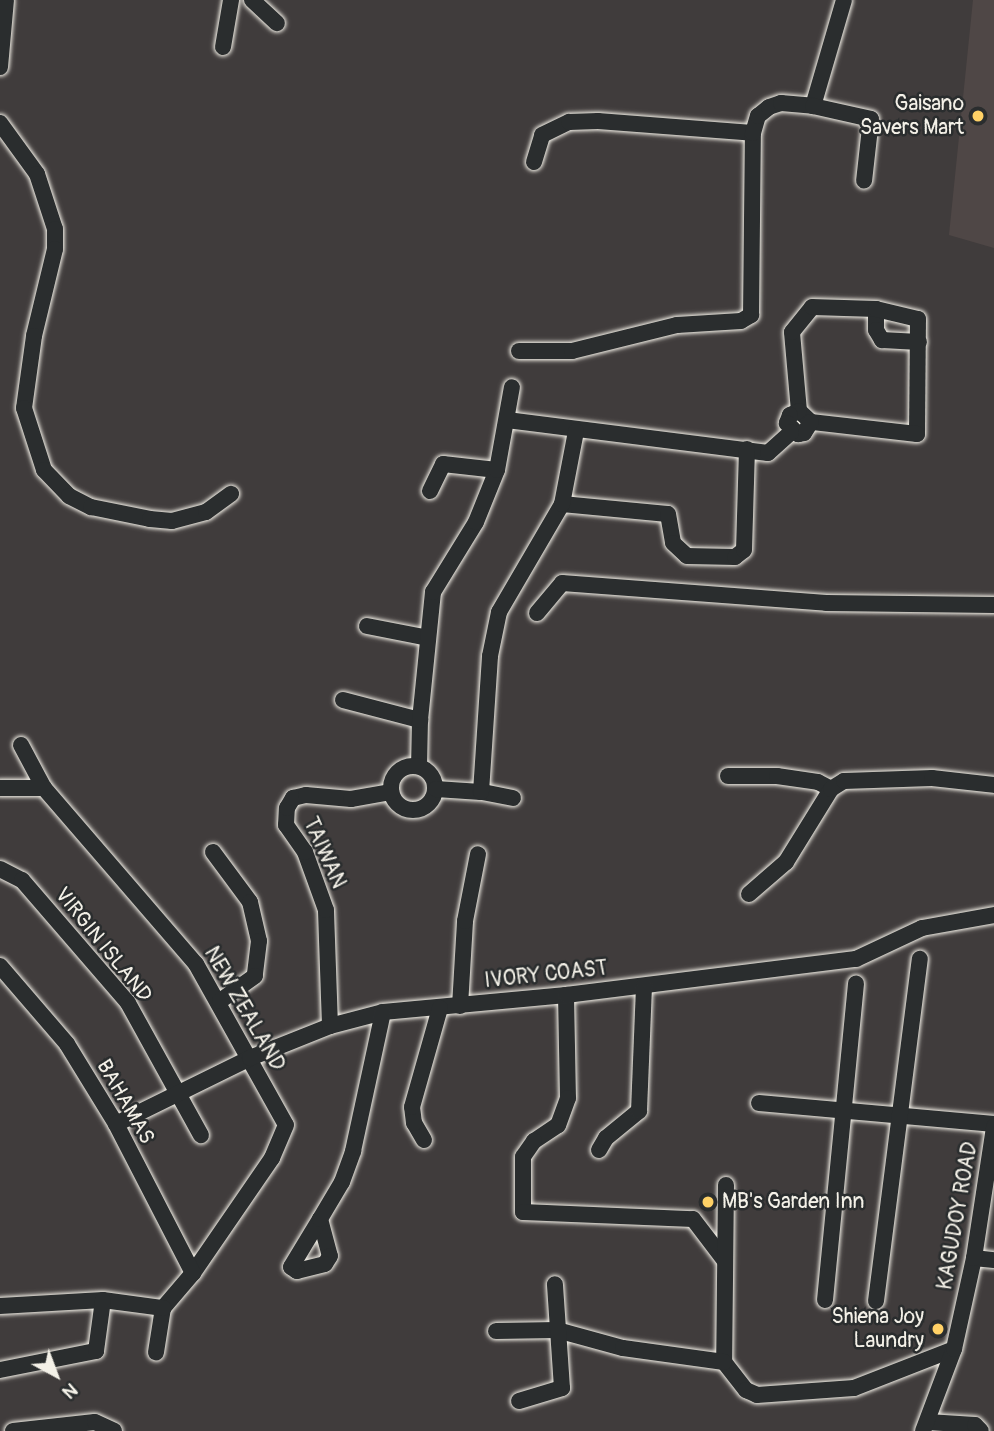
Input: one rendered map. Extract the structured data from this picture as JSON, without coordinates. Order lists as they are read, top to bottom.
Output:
{
  "streets": {
    "street": [
      "TAIWAN",
      "VIRGIN ISLAND",
      "IVORY COAST",
      "NEW ZEALAND",
      "BAHAMAS",
      "KAGUDOY ROAD"
    ]
  },
  "crossings": [
    ["TAIWAN", "IVORY COAST"],
    ["VIRGIN ISLAND", "IVORY COAST"],
    ["IVORY COAST", "NEW ZEALAND"],
    ["IVORY COAST", "BAHAMAS"],
    ["NEW ZEALAND", "BAHAMAS"]
  ],
  "places": ["Gaisano Savers Mart", "MB's Garden Inn", "Shiena Joy Laundry"],
  "north": "bottom right"
}
